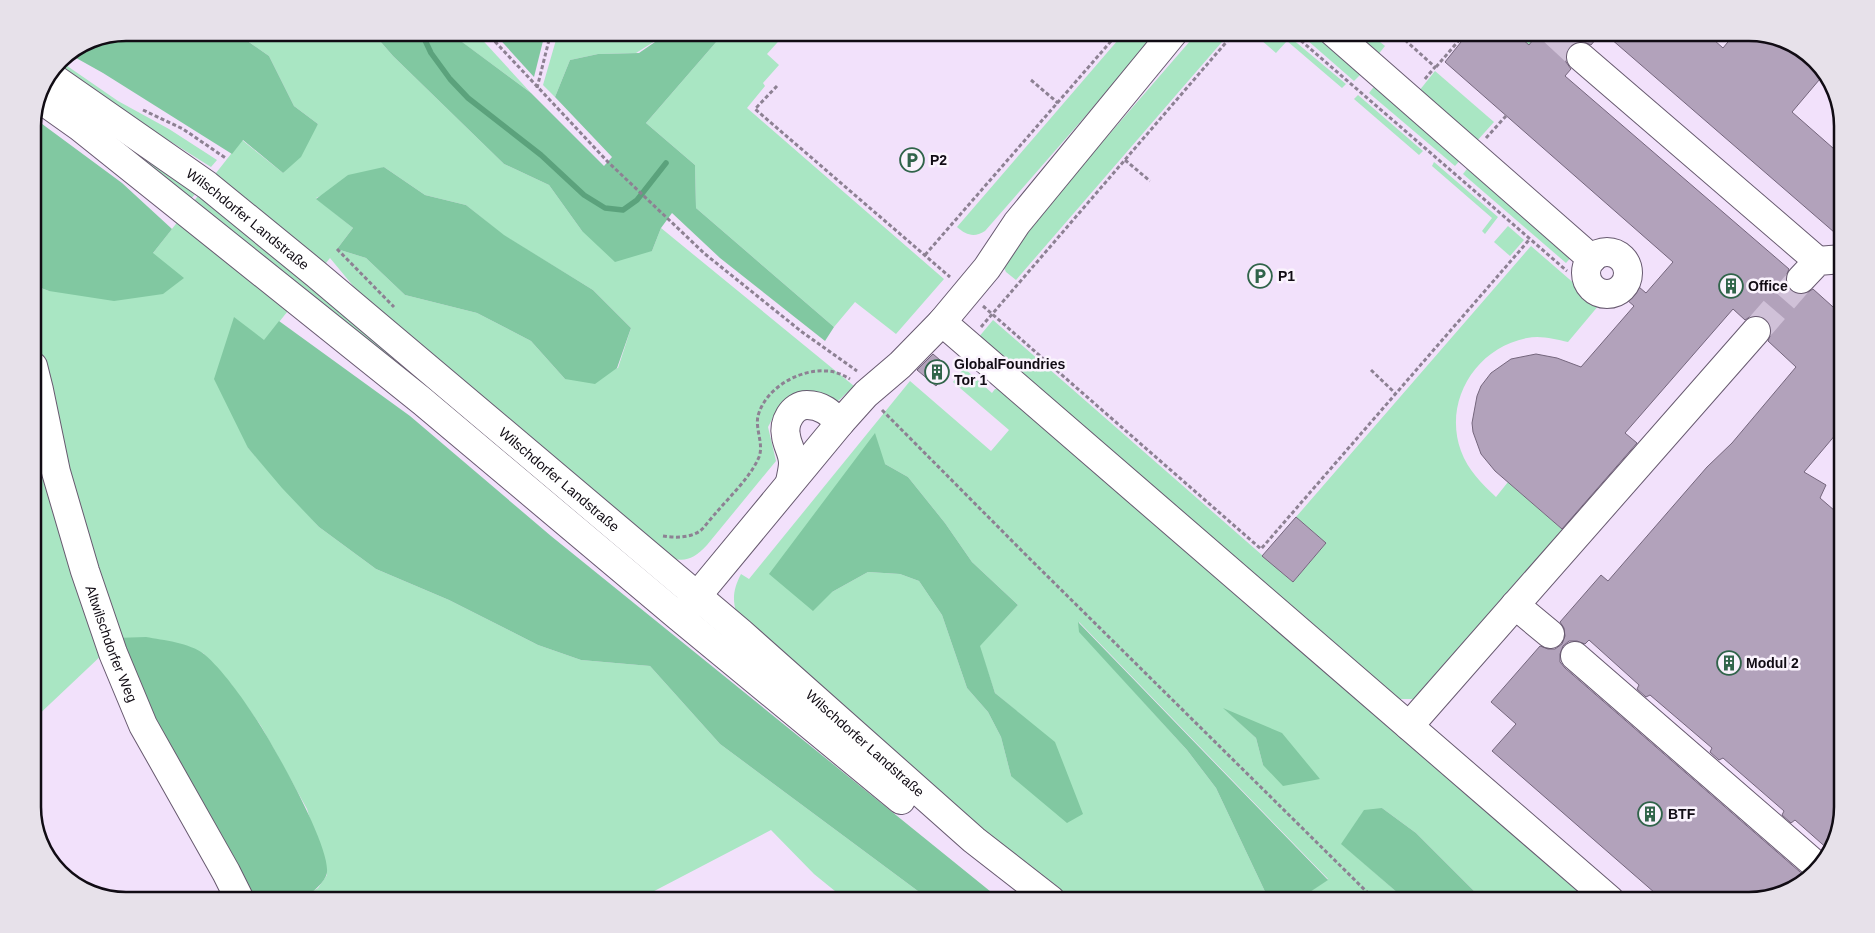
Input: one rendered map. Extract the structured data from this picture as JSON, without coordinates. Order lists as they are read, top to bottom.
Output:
{
  "streets": {
    "main road": ["Wilschdorfer Landstraße", "Altwilschdorfer Weg"]
  },
  "places": {
    "parking": ["P2", "P1"],
    "building": [
      "Office",
      "GlobalFoundries Tor 1",
      "Modul 2",
      "BTF"
    ]
  }
}
